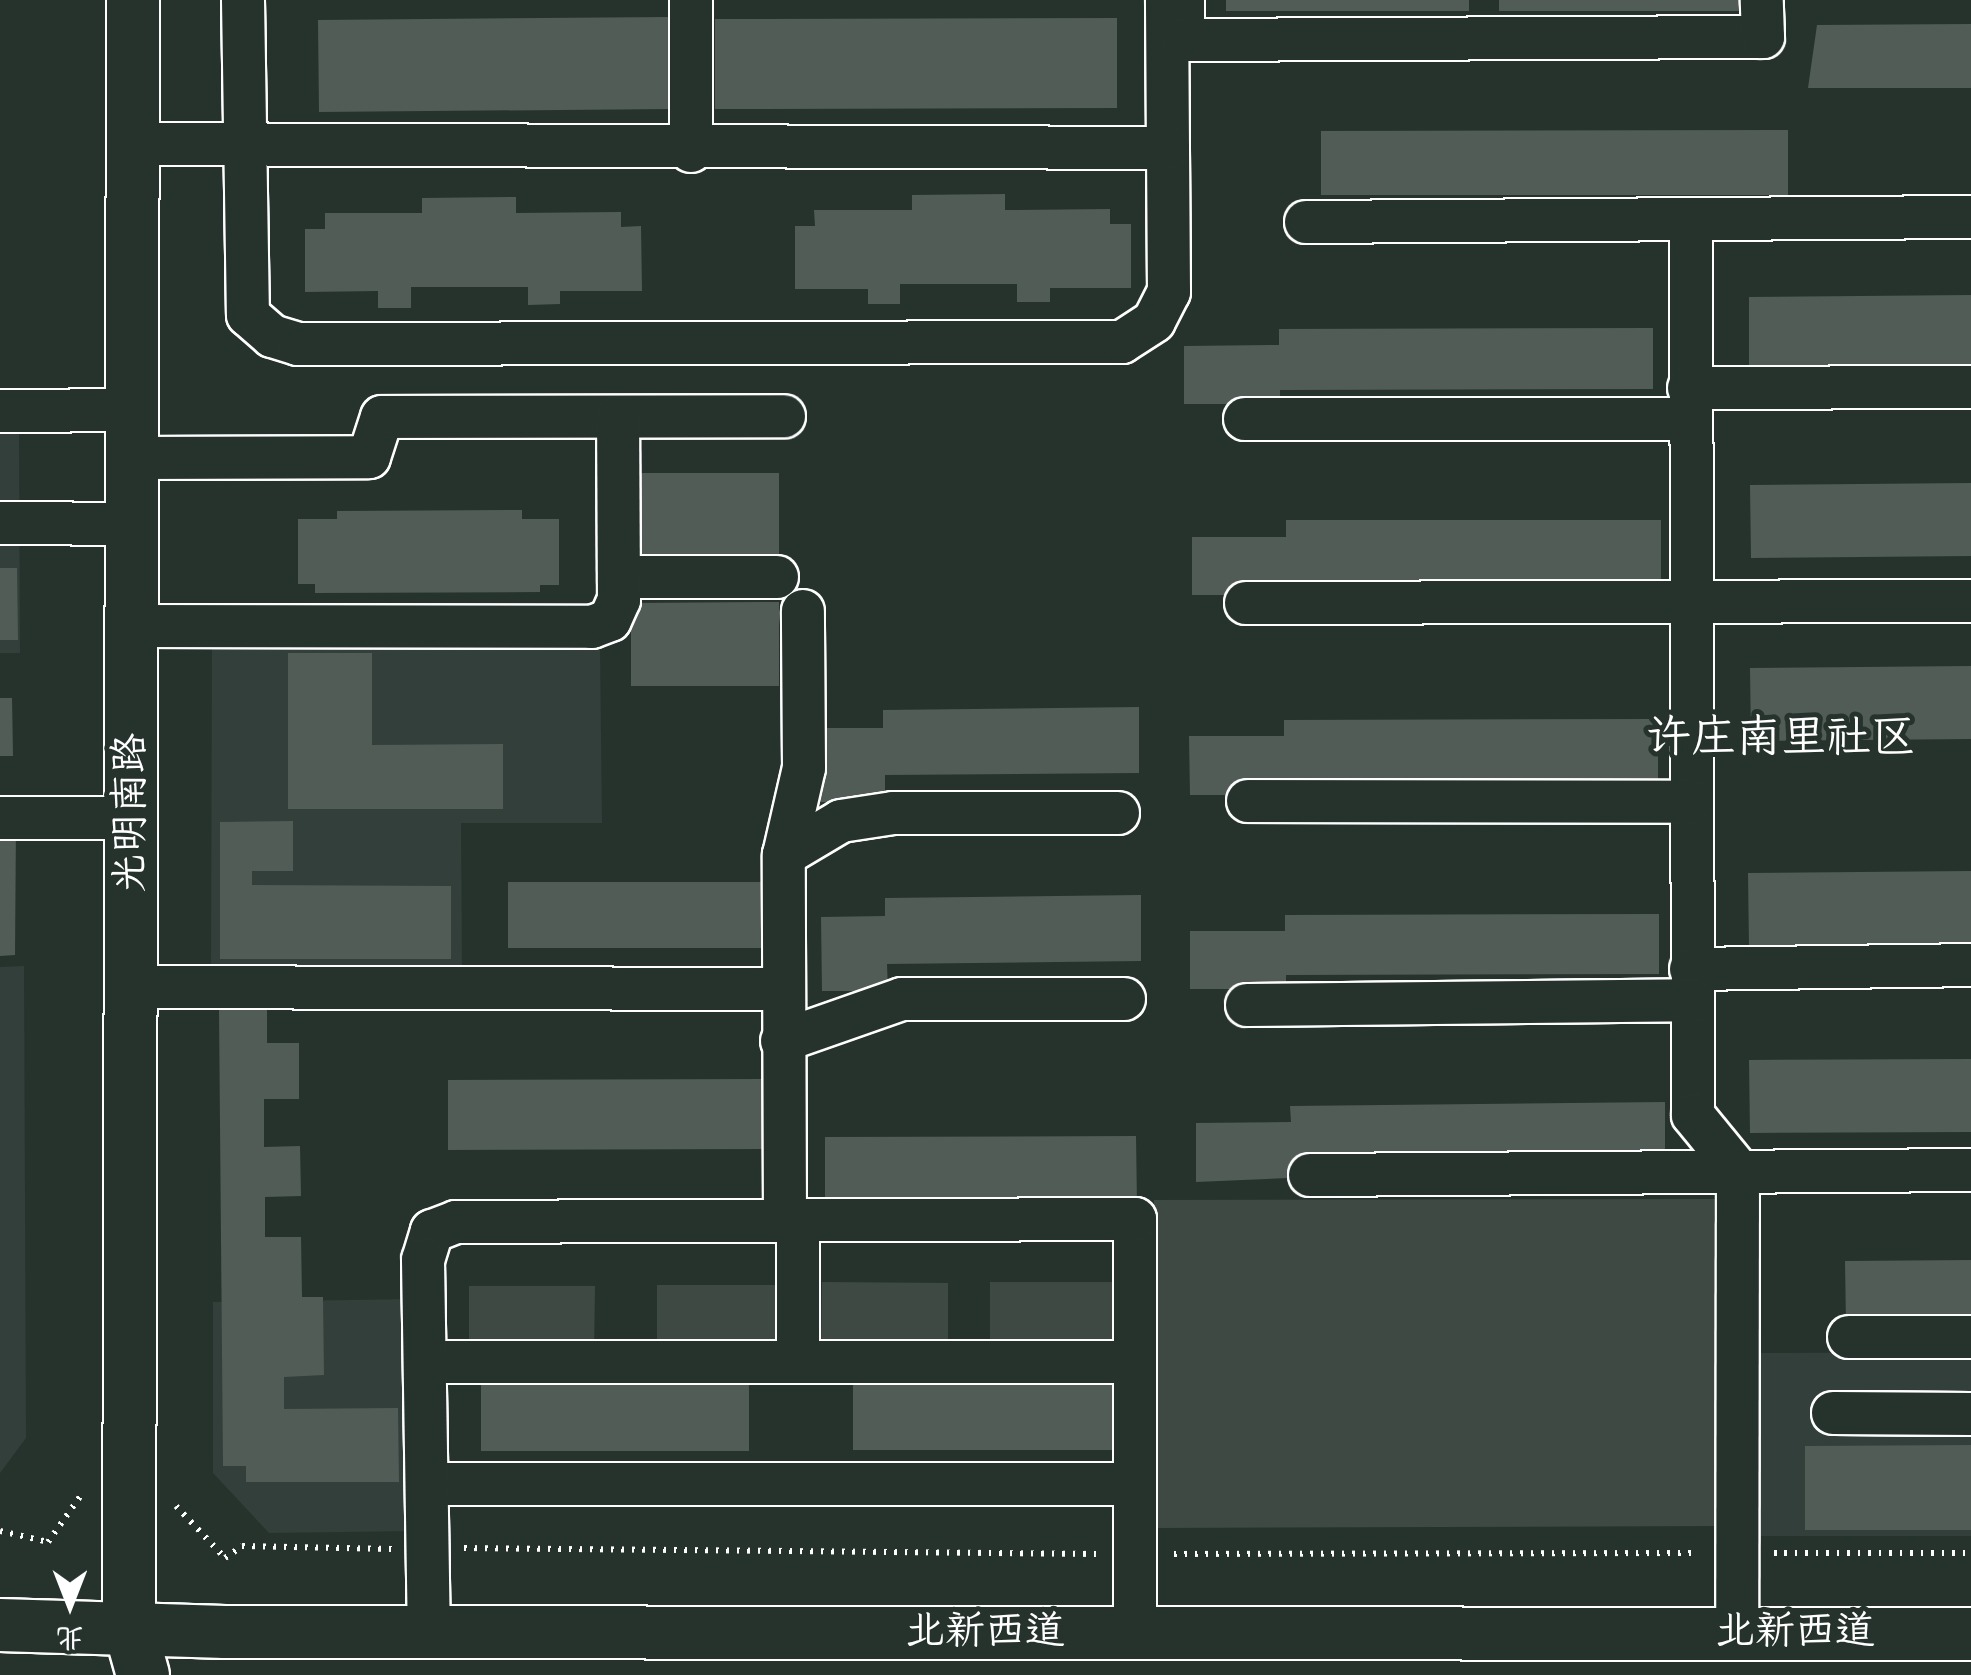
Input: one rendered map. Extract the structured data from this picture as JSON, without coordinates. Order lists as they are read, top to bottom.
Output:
{
  "streets": {
    "main road": ["光明南路", "北新西道"]
  },
  "crossings": [
    ["光明南路", "北新西道"]
  ],
  "districts": ["许庄南里社区"],
  "north": "bottom"
}
